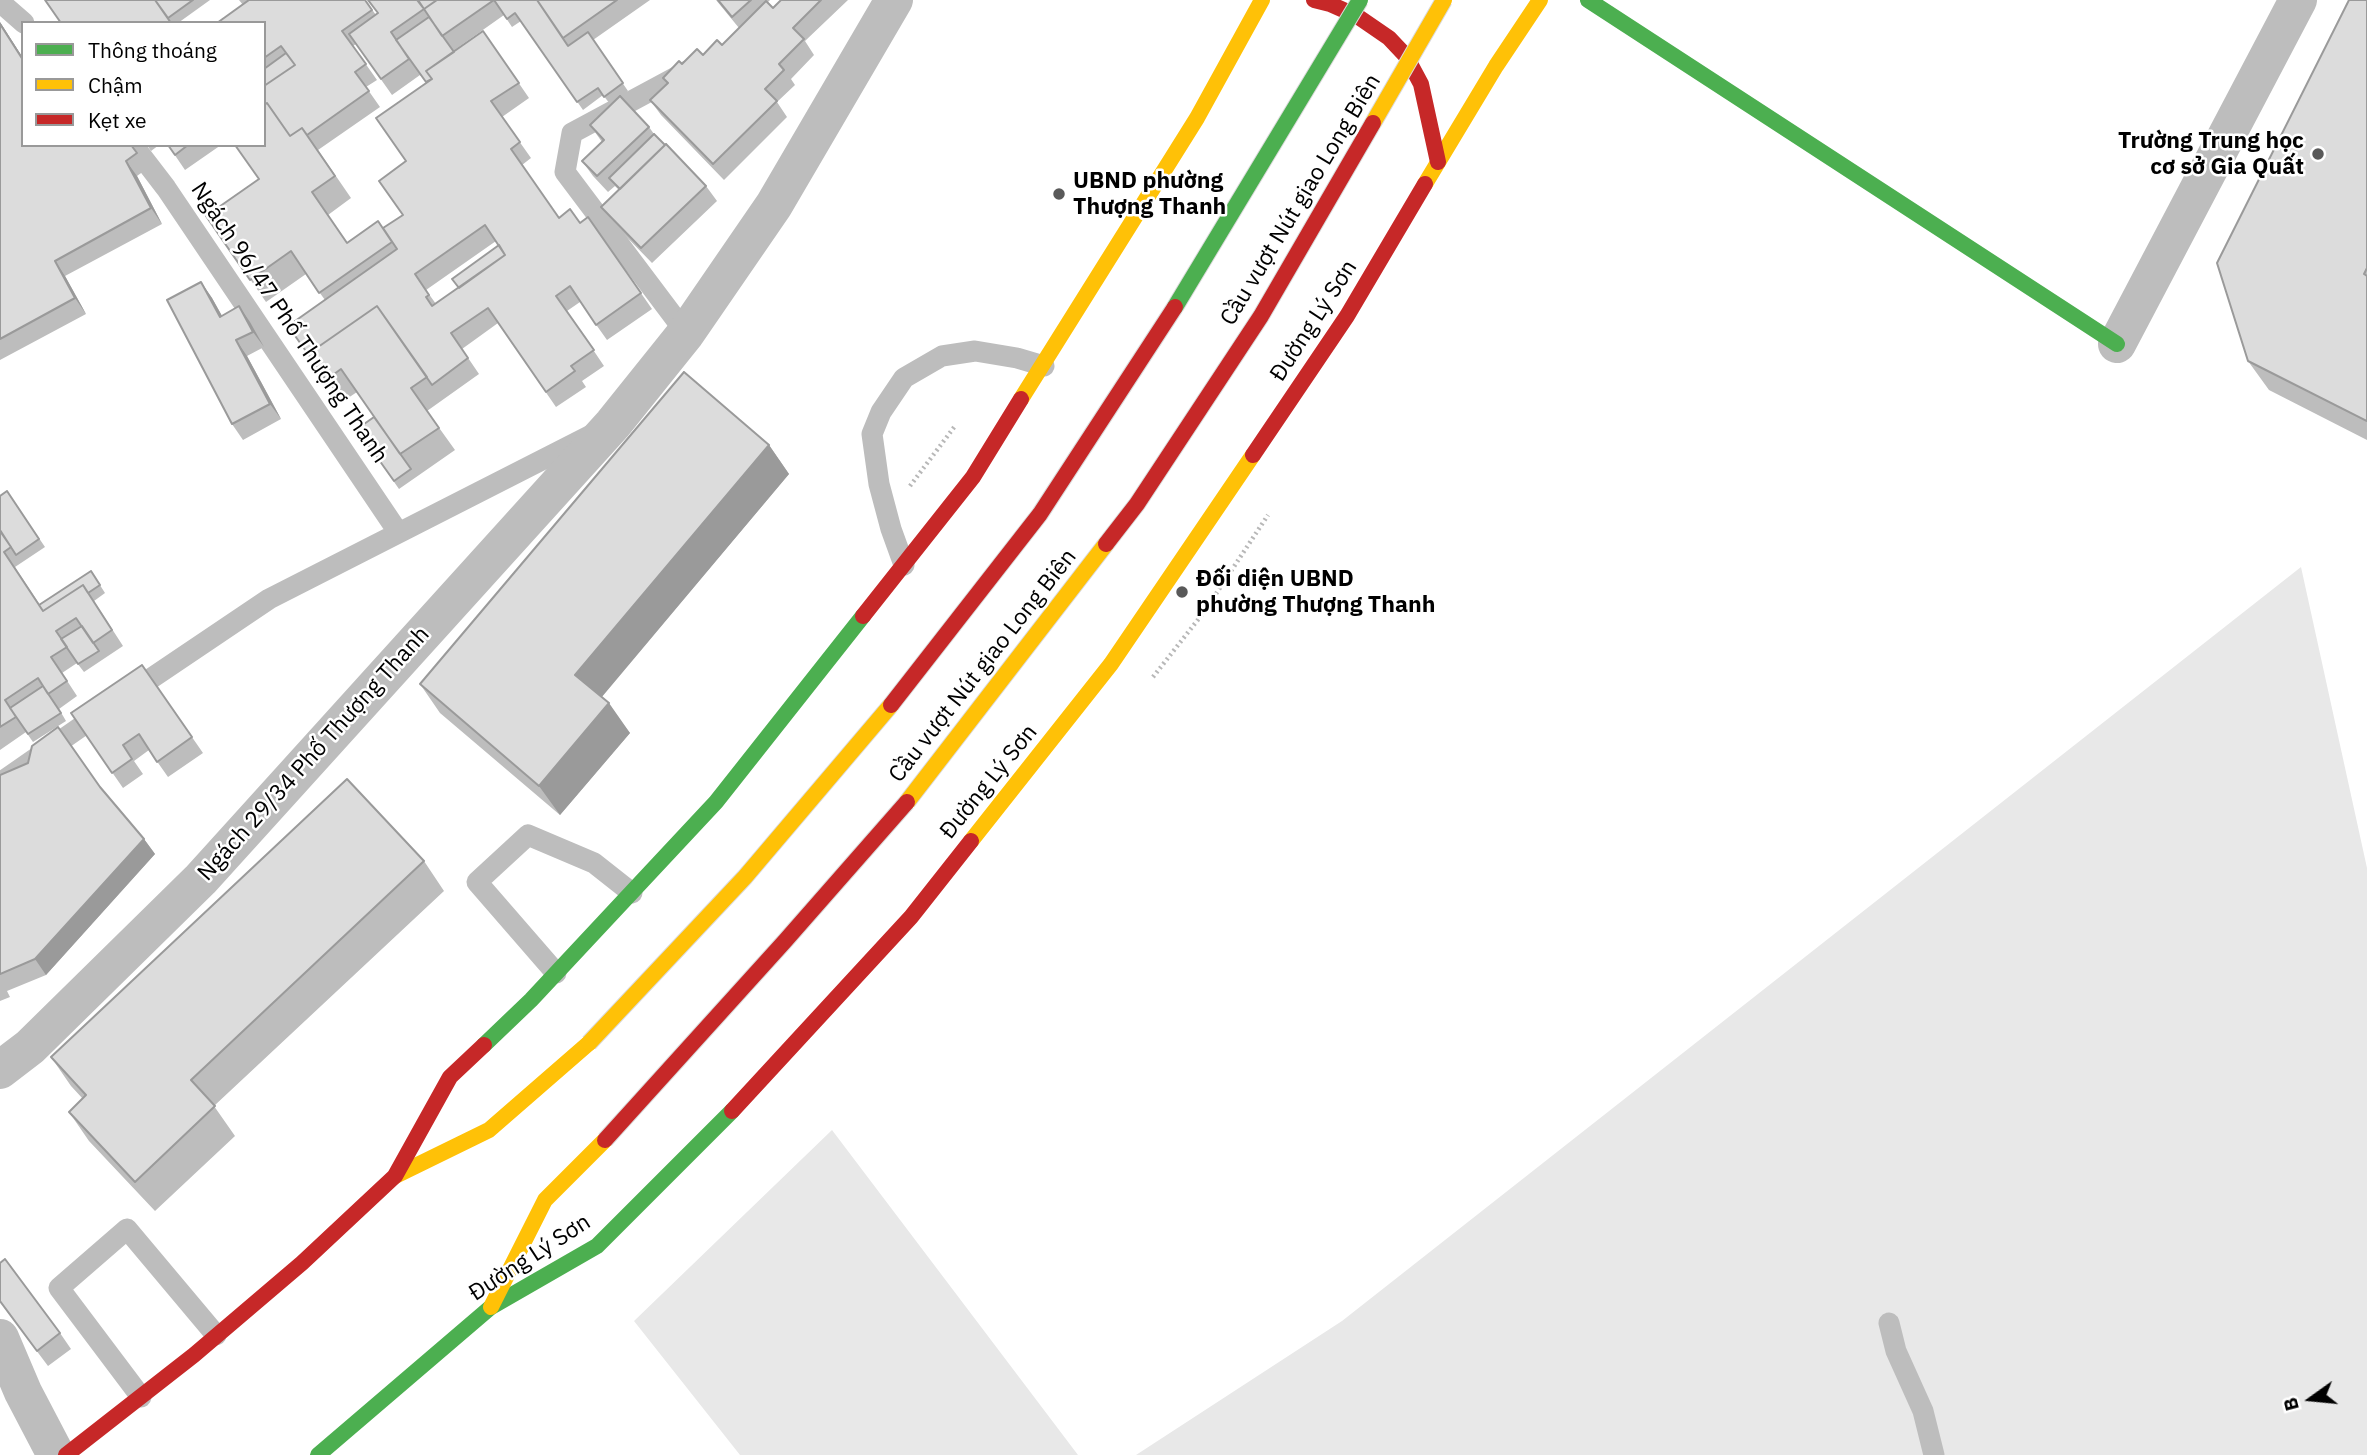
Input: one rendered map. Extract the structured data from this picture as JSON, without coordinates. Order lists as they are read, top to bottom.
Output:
{
  "streets": {
    "main road": ["Cầu vượt Nút giao Long Biên", "Đường Lý Sơn"],
    "street": ["Ngách 29/34 Phố Thượng Thanh"],
    "lane": ["Ngách 96/47 Phố Thượng Thanh"]
  },
  "crossings": [
    ["Cầu vượt Nút giao Long Biên", "Đường Lý Sơn"],
    ["Ngách 96/47 Phố Thượng Thanh", "Ngách 29/34 Phố Thượng Thanh"]
  ],
  "places": ["Trường Trung học cơ sở Gia Quất", "UBND phường Thượng Thanh", "Đối diện UBND phường Thượng Thanh"],
  "legend": ["Thông thoáng", "Chậm", "Kẹt xe"],
  "north": "left"
}
